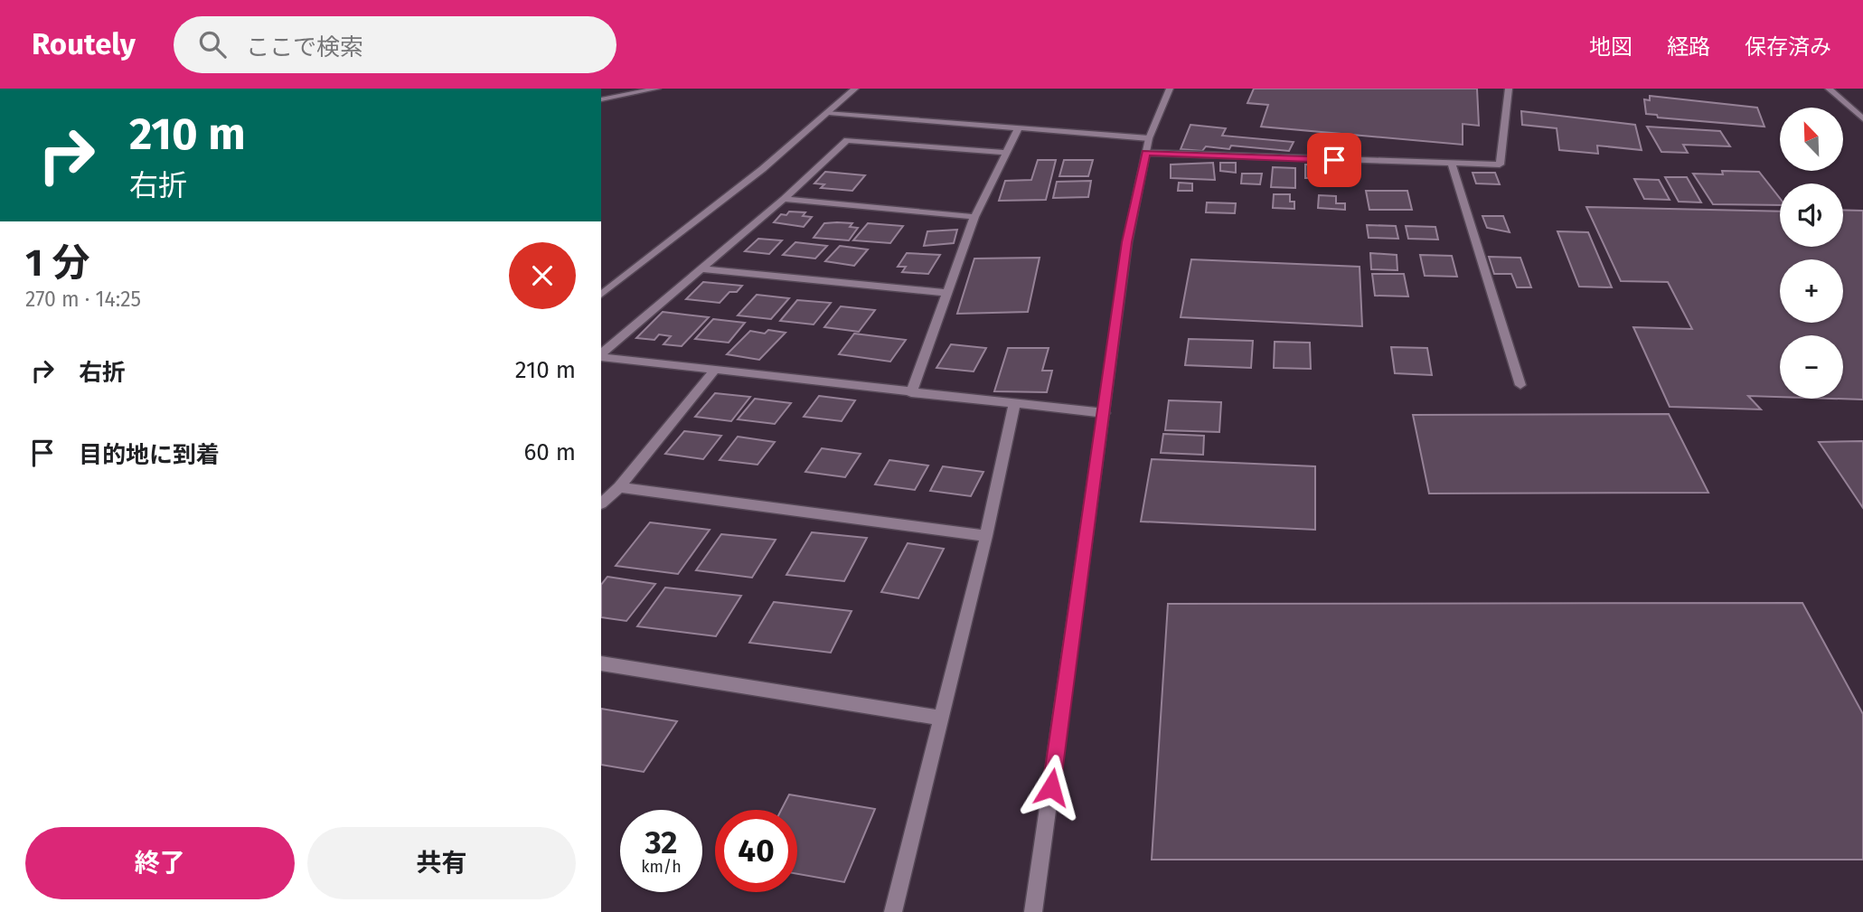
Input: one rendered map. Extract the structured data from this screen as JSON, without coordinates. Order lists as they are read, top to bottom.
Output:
{
  "north": "top left",
  "page": {
    "header": "Routely",
    "search": "ここで検索",
    "nav": ["地図", "経路", "保存済み"],
    "turn": ["210 m", "右折"],
    "map_buttons": ["+", "−"],
    "heading": ["1 分", "270 m · 14:25"],
    "list": [
      {
        "name": "右折",
        "value": "210 m"
      },
      {
        "name": "目的地に到着",
        "value": "60 m"
      }
    ],
    "speed": "32 km/h",
    "limit": "40",
    "buttons": ["終了", "共有"]
  }
}
